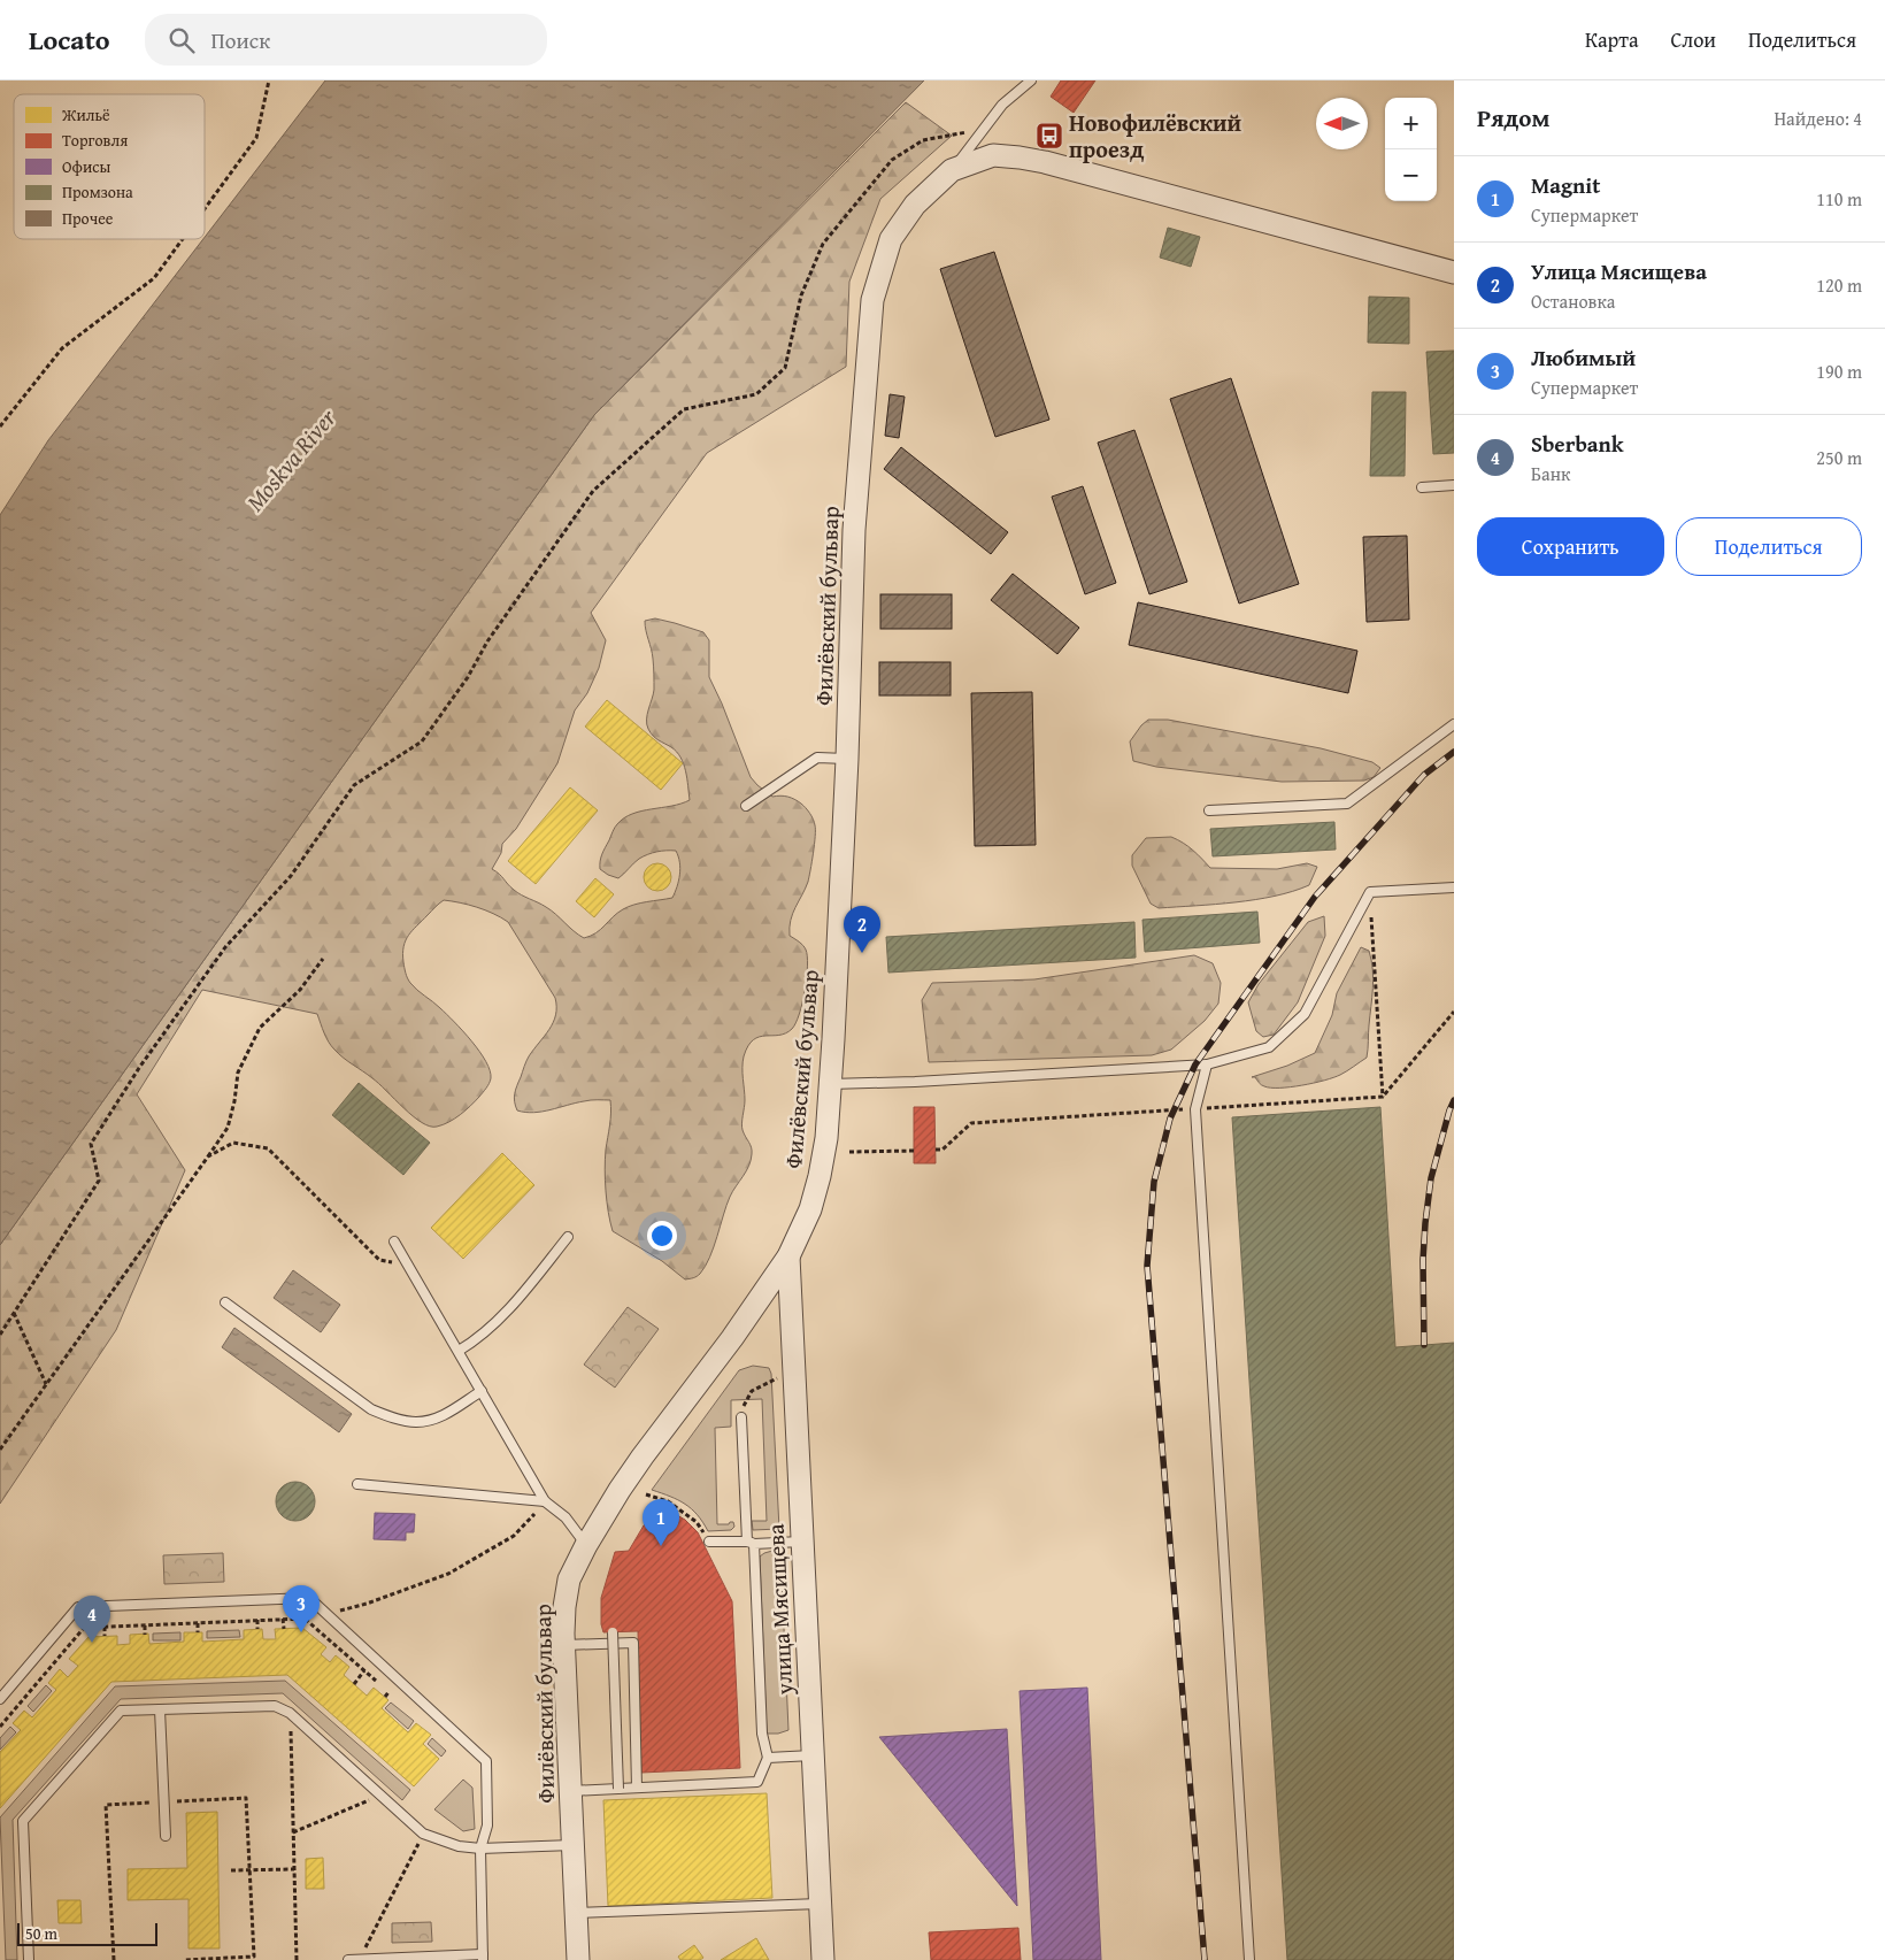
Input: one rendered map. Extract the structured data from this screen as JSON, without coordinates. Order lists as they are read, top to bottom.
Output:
{
  "streets": {
    "street": ["Филёвский бульвар", "улица Мясищева"]
  },
  "crossings": [
    ["Филёвский бульвар", "улица Мясищева"]
  ],
  "water": ["Moskva River"],
  "places": {
    "bus stop": ["Новофилёвский проезд"]
  },
  "legend": [
    "Жильё",
    "Торговля",
    "Офисы",
    "Промзона",
    "Прочее"
  ],
  "scale_bar": "50 m",
  "north": "left",
  "page": {
    "header": "Locato",
    "search": "Поиск",
    "nav": ["Карта", "Слои", "Поделиться"],
    "heading": ["Рядом", "Найдено: 4"],
    "map_buttons": ["+", "−"],
    "list": [
      {
        "mark": "1",
        "name": "Magnit",
        "note": "Супермаркет",
        "value": "110 m"
      },
      {
        "mark": "2",
        "name": "Улица Мясищева",
        "note": "Остановка",
        "value": "120 m"
      },
      {
        "mark": "3",
        "name": "Любимый",
        "note": "Супермаркет",
        "value": "190 m"
      },
      {
        "mark": "4",
        "name": "Sberbank",
        "note": "Банк",
        "value": "250 m"
      }
    ],
    "buttons": ["Сохранить", "Поделиться"],
    "pins": [
      "2",
      "1",
      "3",
      "4"
    ],
    "scale": "50 m"
  }
}
